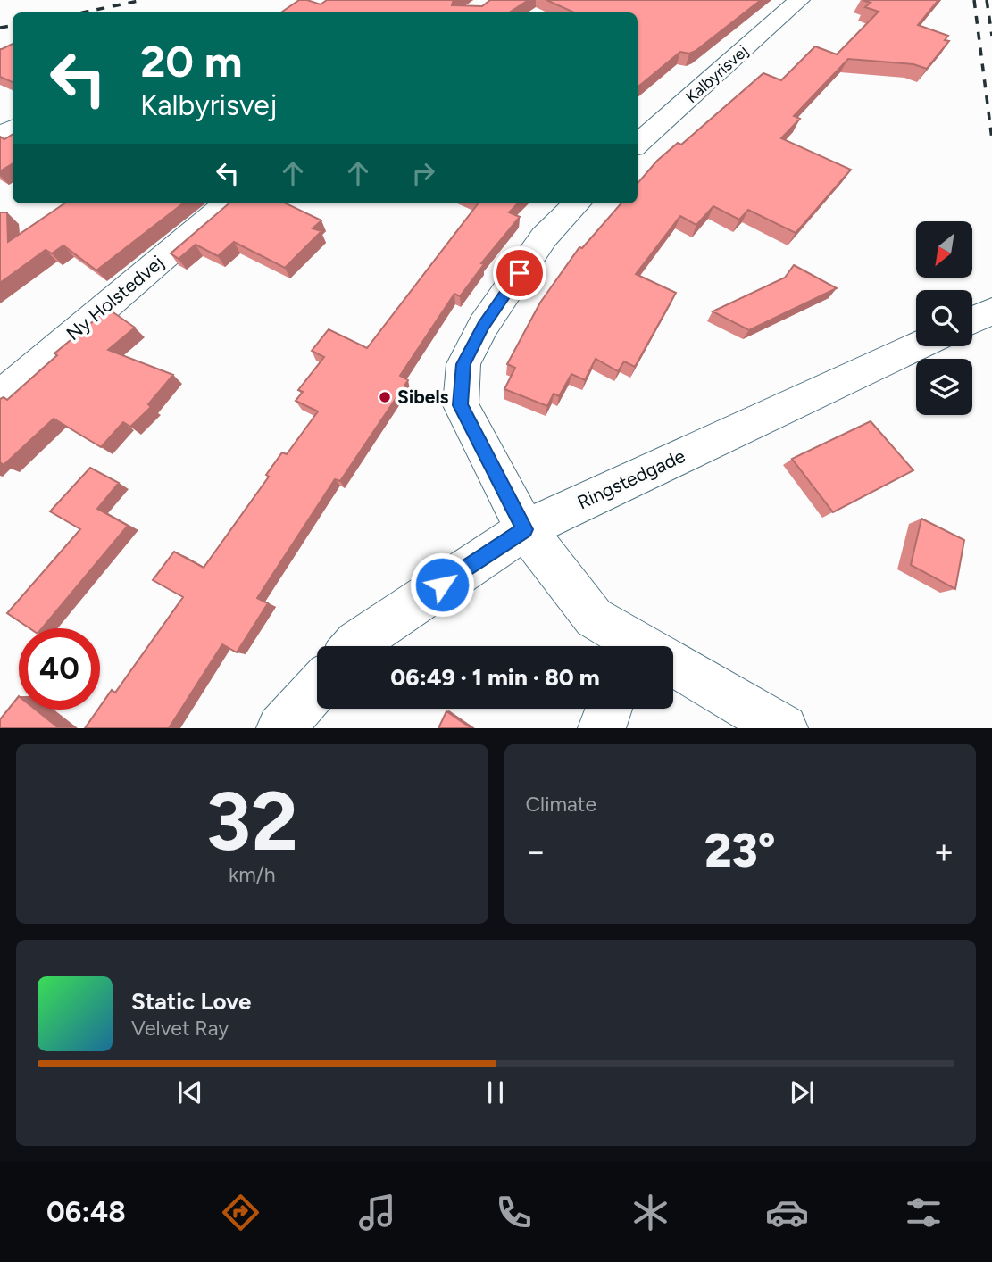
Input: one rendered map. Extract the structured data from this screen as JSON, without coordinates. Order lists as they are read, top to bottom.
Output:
{
  "streets": {
    "street": ["Kalbyrisvej", "Ny Holstedvej", "Ringstedgade"]
  },
  "places": ["Sibels"],
  "north": "bottom left",
  "page": {
    "turn": ["20 m", "Kalbyrisvej"],
    "limit": "40",
    "trip": "06:49 · 1 min · 80 m",
    "tile": [
      ["32", "km/h"],
      "Climate"
    ],
    "heat": ["−", "23°", "+"],
    "song": ["Static Love", "Velvet Ray"],
    "tabs": "06:48"
  }
}
